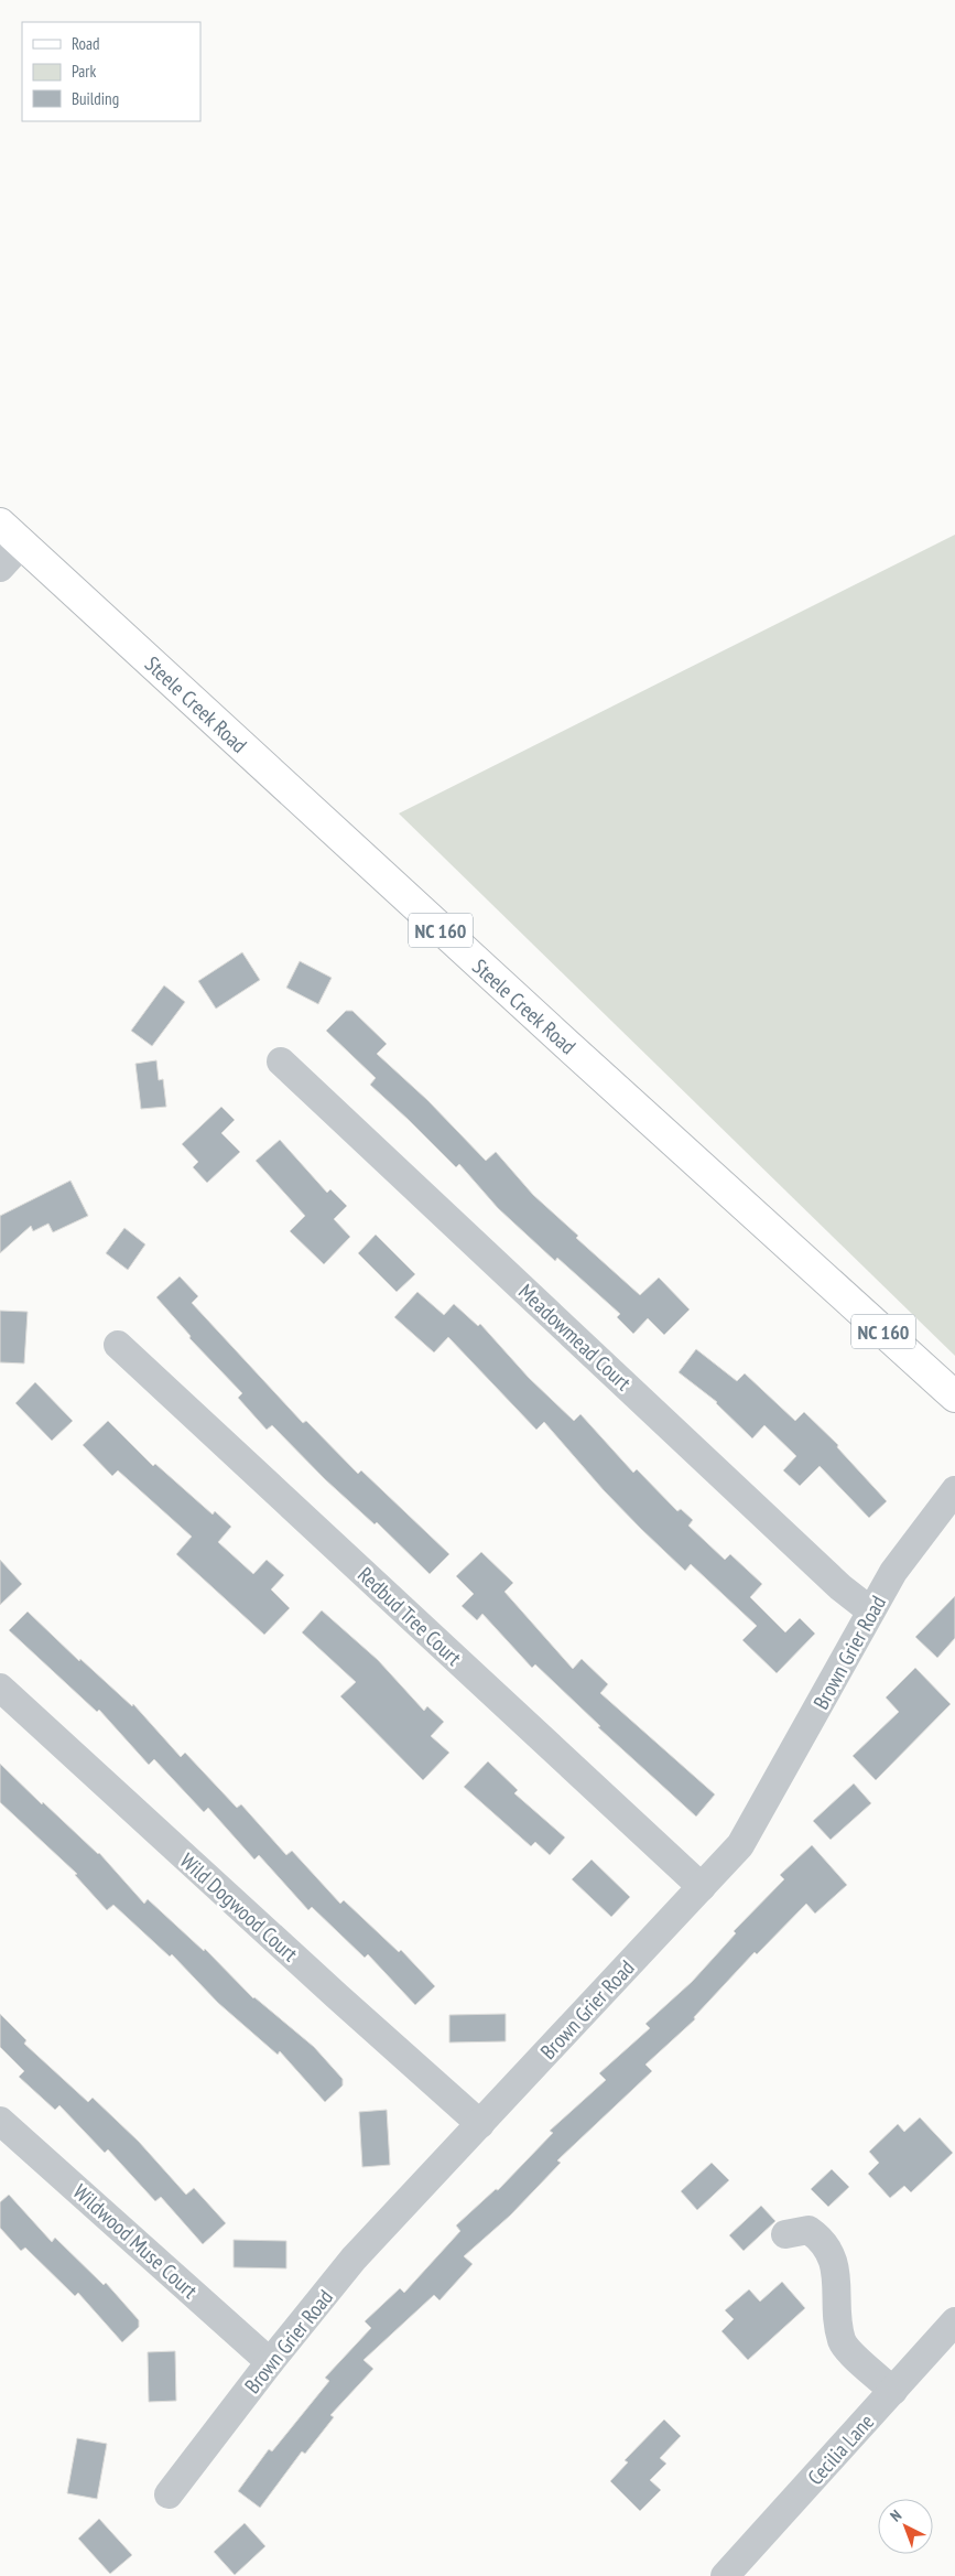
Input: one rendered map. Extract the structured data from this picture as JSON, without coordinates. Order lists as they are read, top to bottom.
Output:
{
  "streets": {
    "main road": ["Steele Creek Road", "NC 160"],
    "street": [
      "Meadowmead Court",
      "Redbud Tree Court",
      "Brown Grier Road",
      "Wild Dogwood Court",
      "Wildwood Muse Court",
      "Cecilia Lane"
    ]
  },
  "crossings": [
    ["Meadowmead Court", "Brown Grier Road"],
    ["Redbud Tree Court", "Brown Grier Road"],
    ["Brown Grier Road", "Wild Dogwood Court"],
    ["Brown Grier Road", "Wildwood Muse Court"]
  ],
  "legend": ["Road", "Park", "Building"],
  "north": "top left"
}
